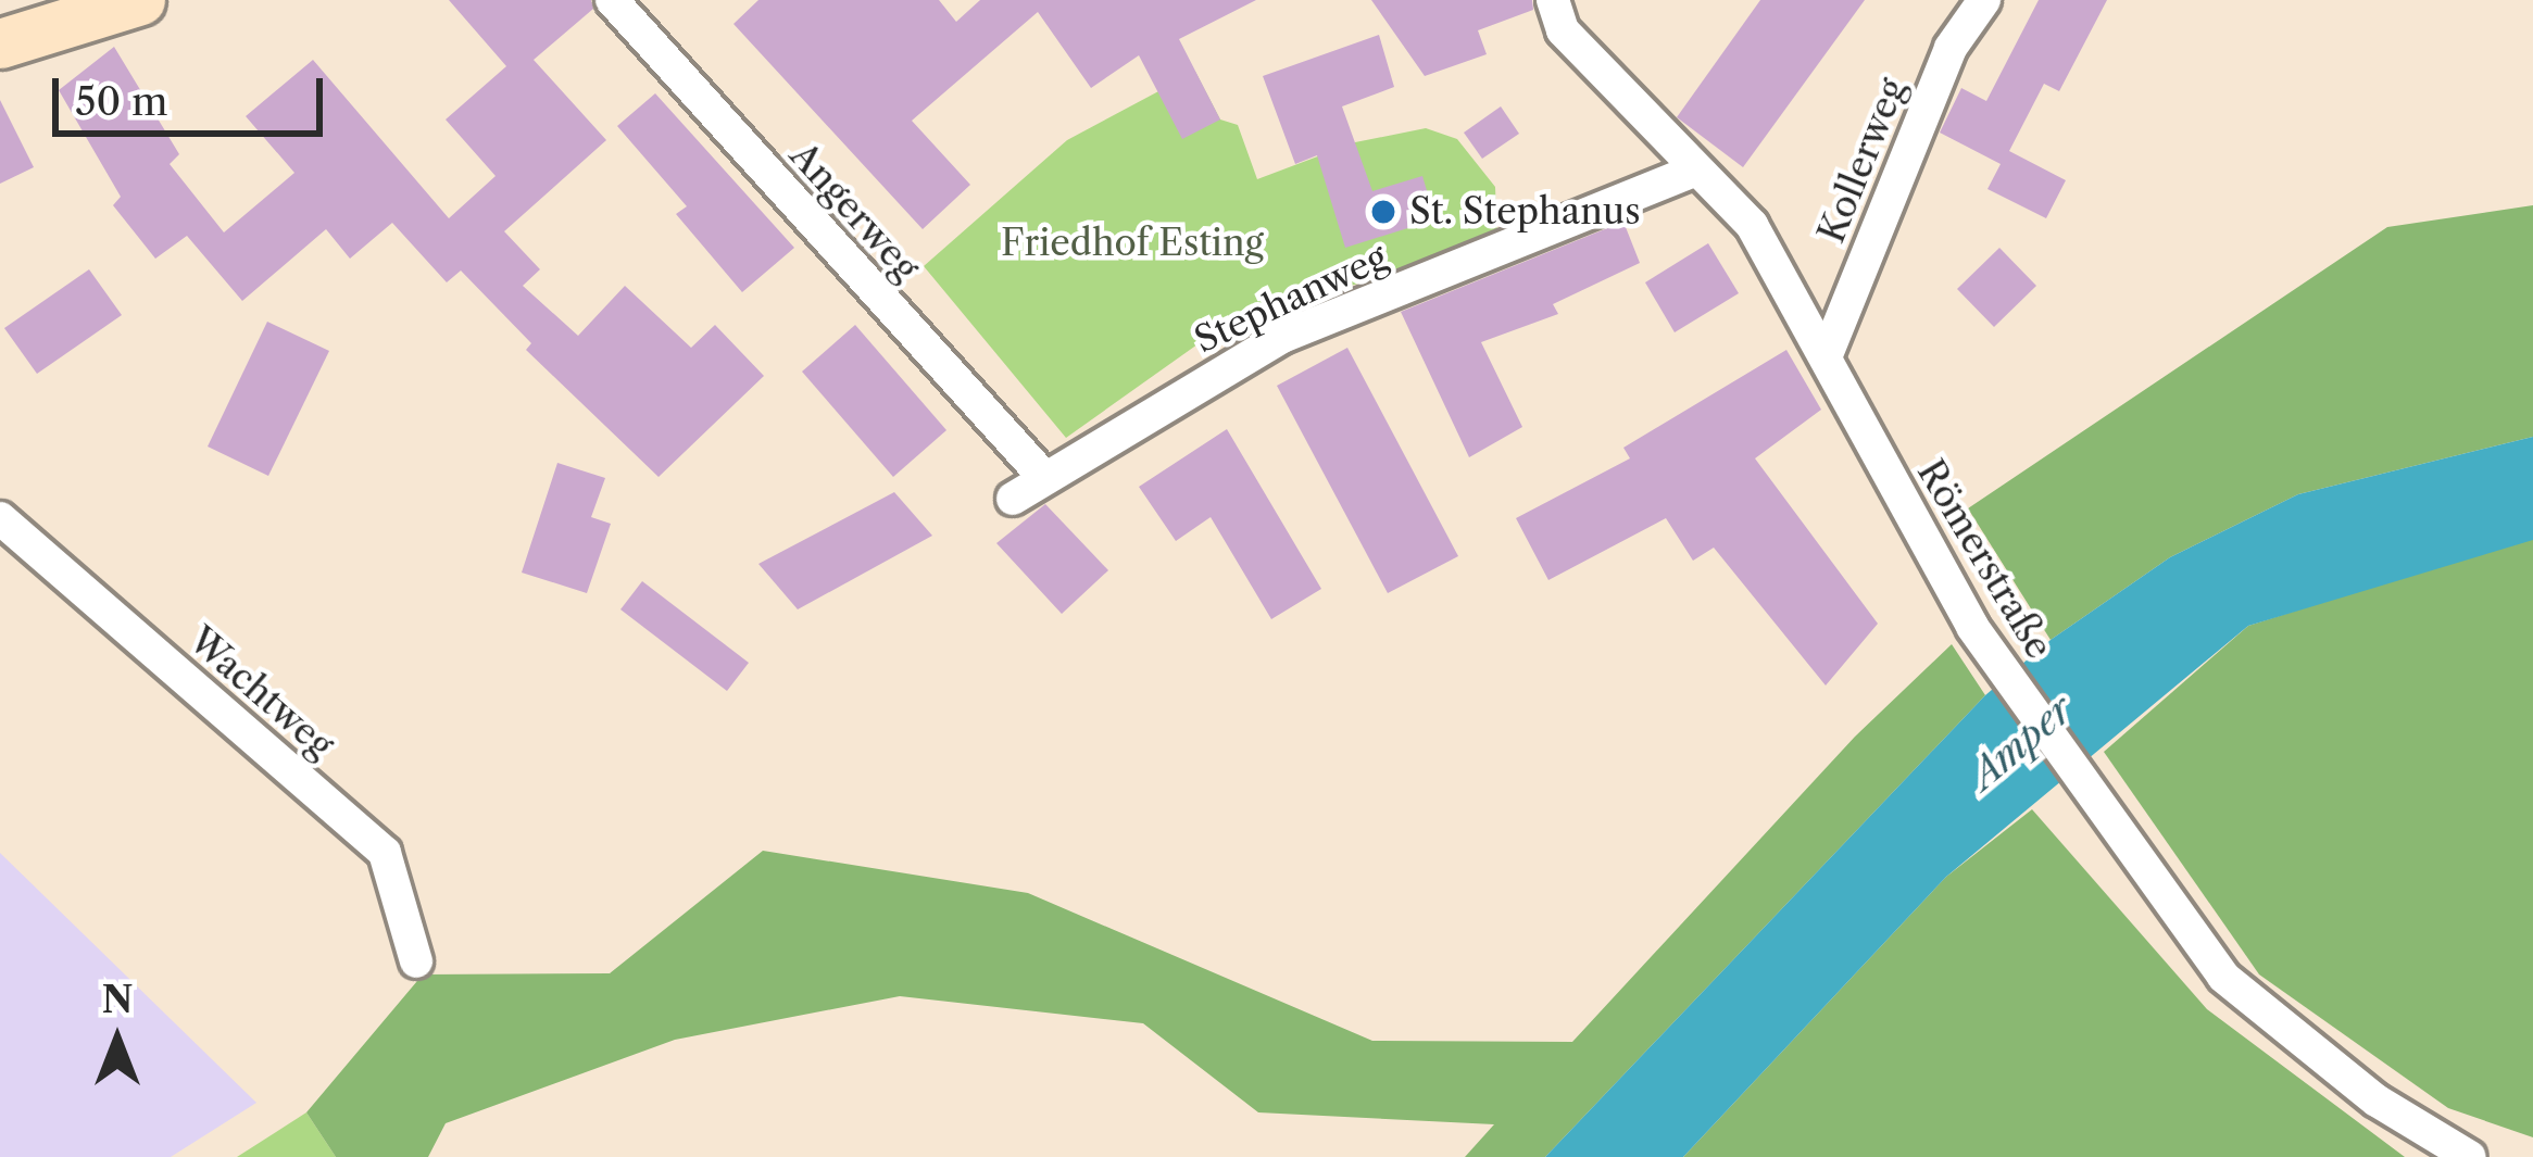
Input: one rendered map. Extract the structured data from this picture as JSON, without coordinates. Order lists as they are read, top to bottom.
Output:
{
  "streets": {
    "street": [
      "Kollerweg",
      "Angerweg",
      "Stephanweg",
      "Römerstraße",
      "Wachtweg"
    ]
  },
  "crossings": [
    ["Kollerweg", "Römerstraße"],
    ["Angerweg", "Stephanweg"],
    ["Stephanweg", "Römerstraße"]
  ],
  "water": ["Amper"],
  "parks": ["Friedhof Esting"],
  "places": ["St. Stephanus"],
  "scale_bar": "50 m",
  "north": "top"
}
